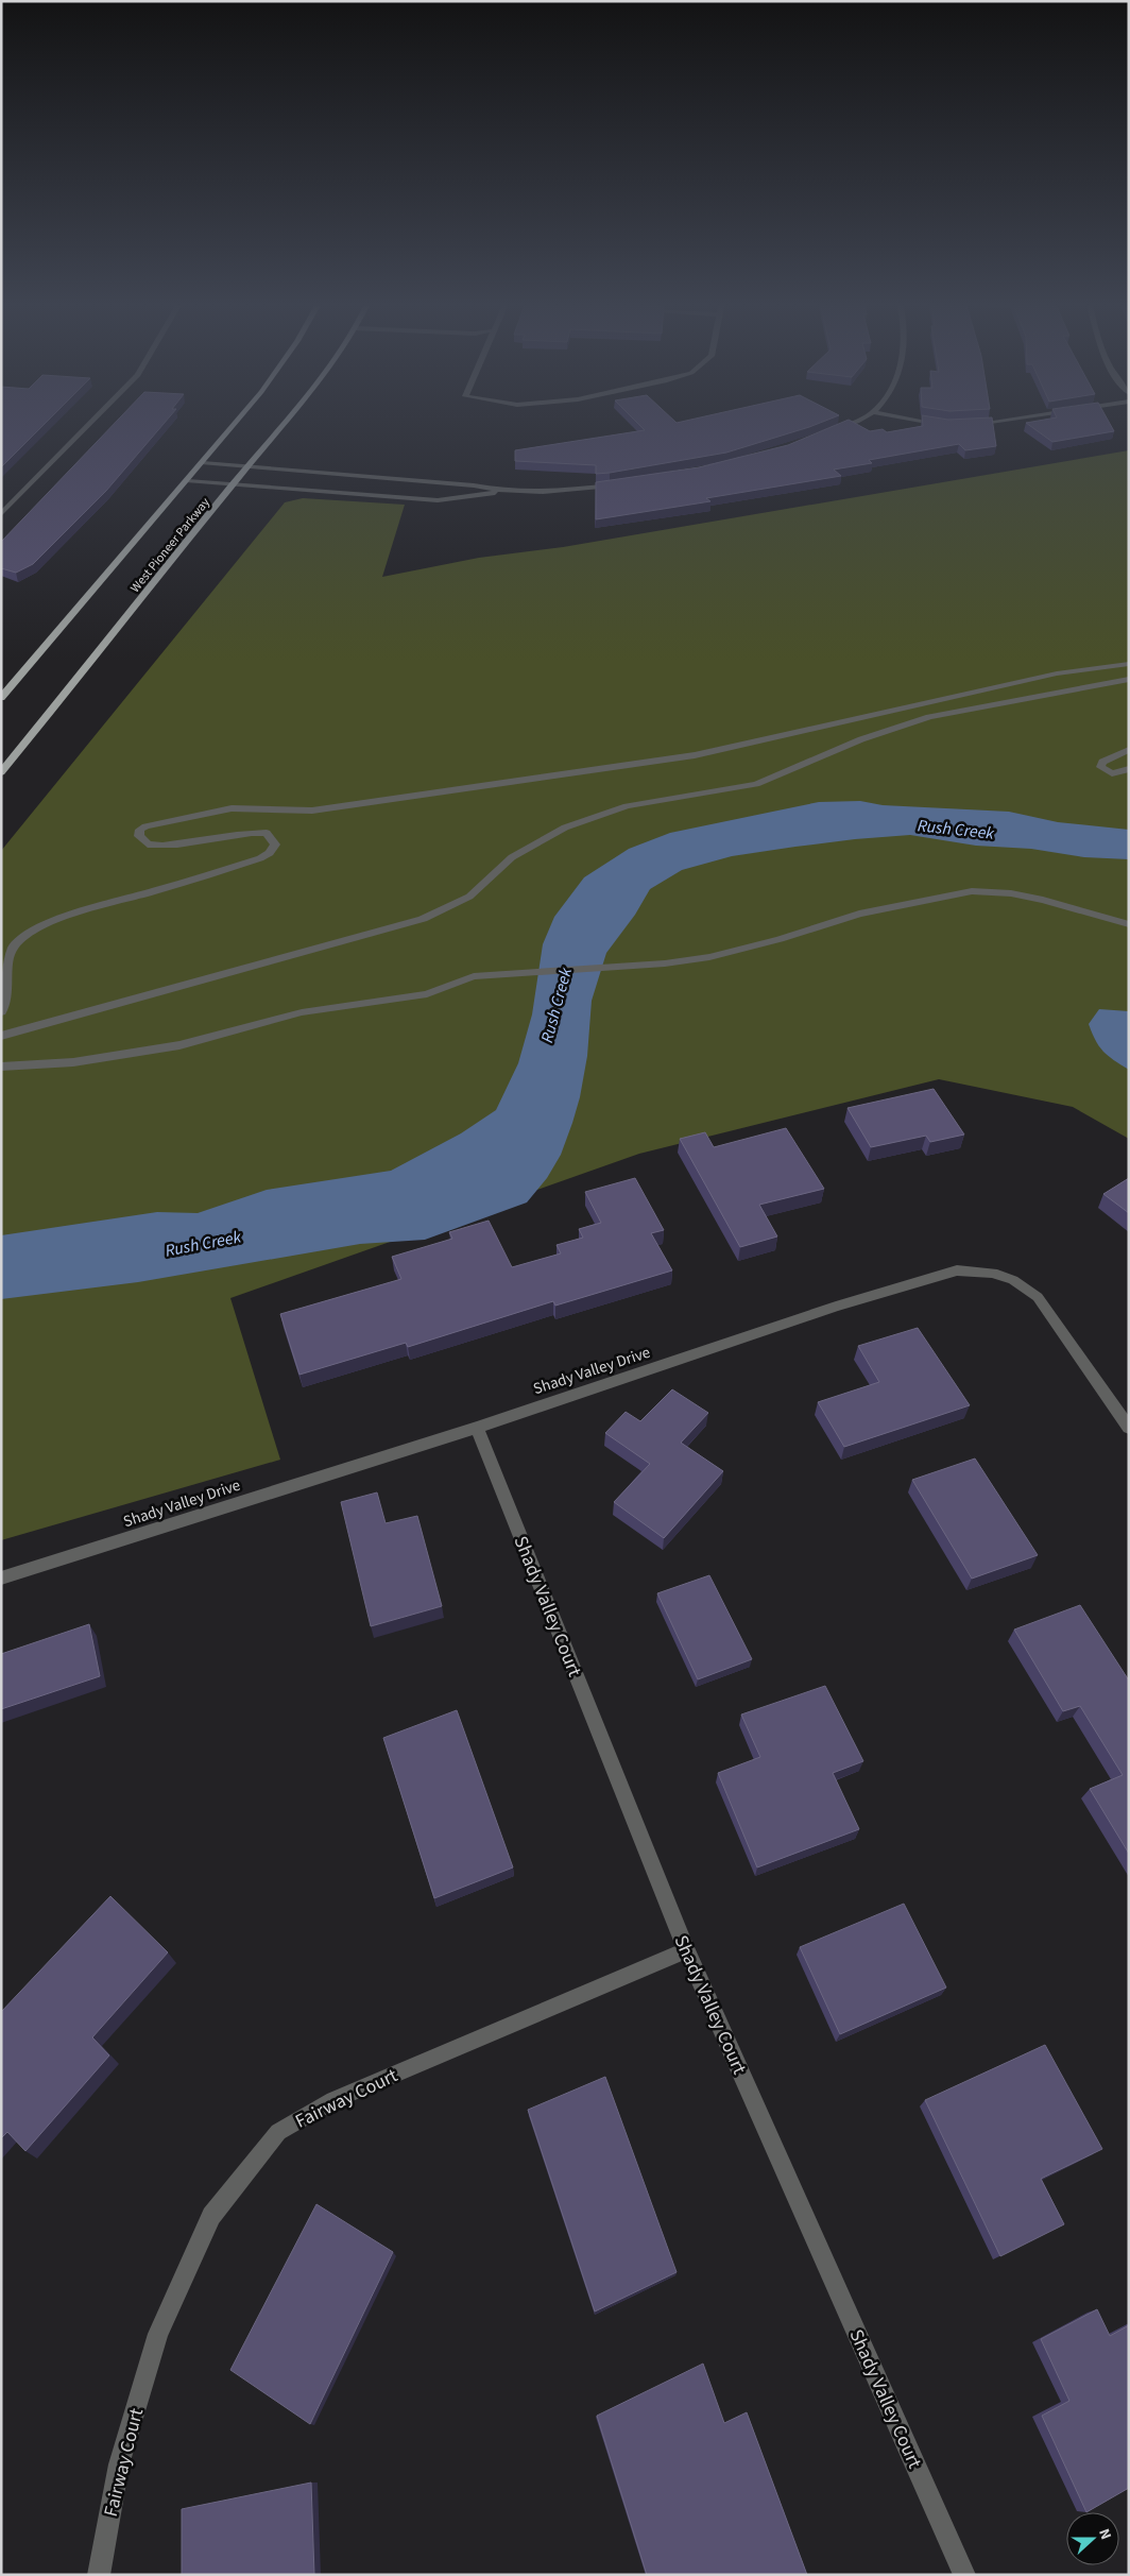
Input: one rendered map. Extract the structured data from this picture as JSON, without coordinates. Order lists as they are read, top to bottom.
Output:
{
  "streets": {
    "main road": ["West Pioneer Parkway"],
    "street": ["Shady Valley Drive", "Shady Valley Court", "Fairway Court"]
  },
  "crossings": [
    ["Shady Valley Drive", "Shady Valley Court"],
    ["Shady Valley Court", "Fairway Court"]
  ],
  "water": ["Rush Creek"],
  "north": "right"
}
